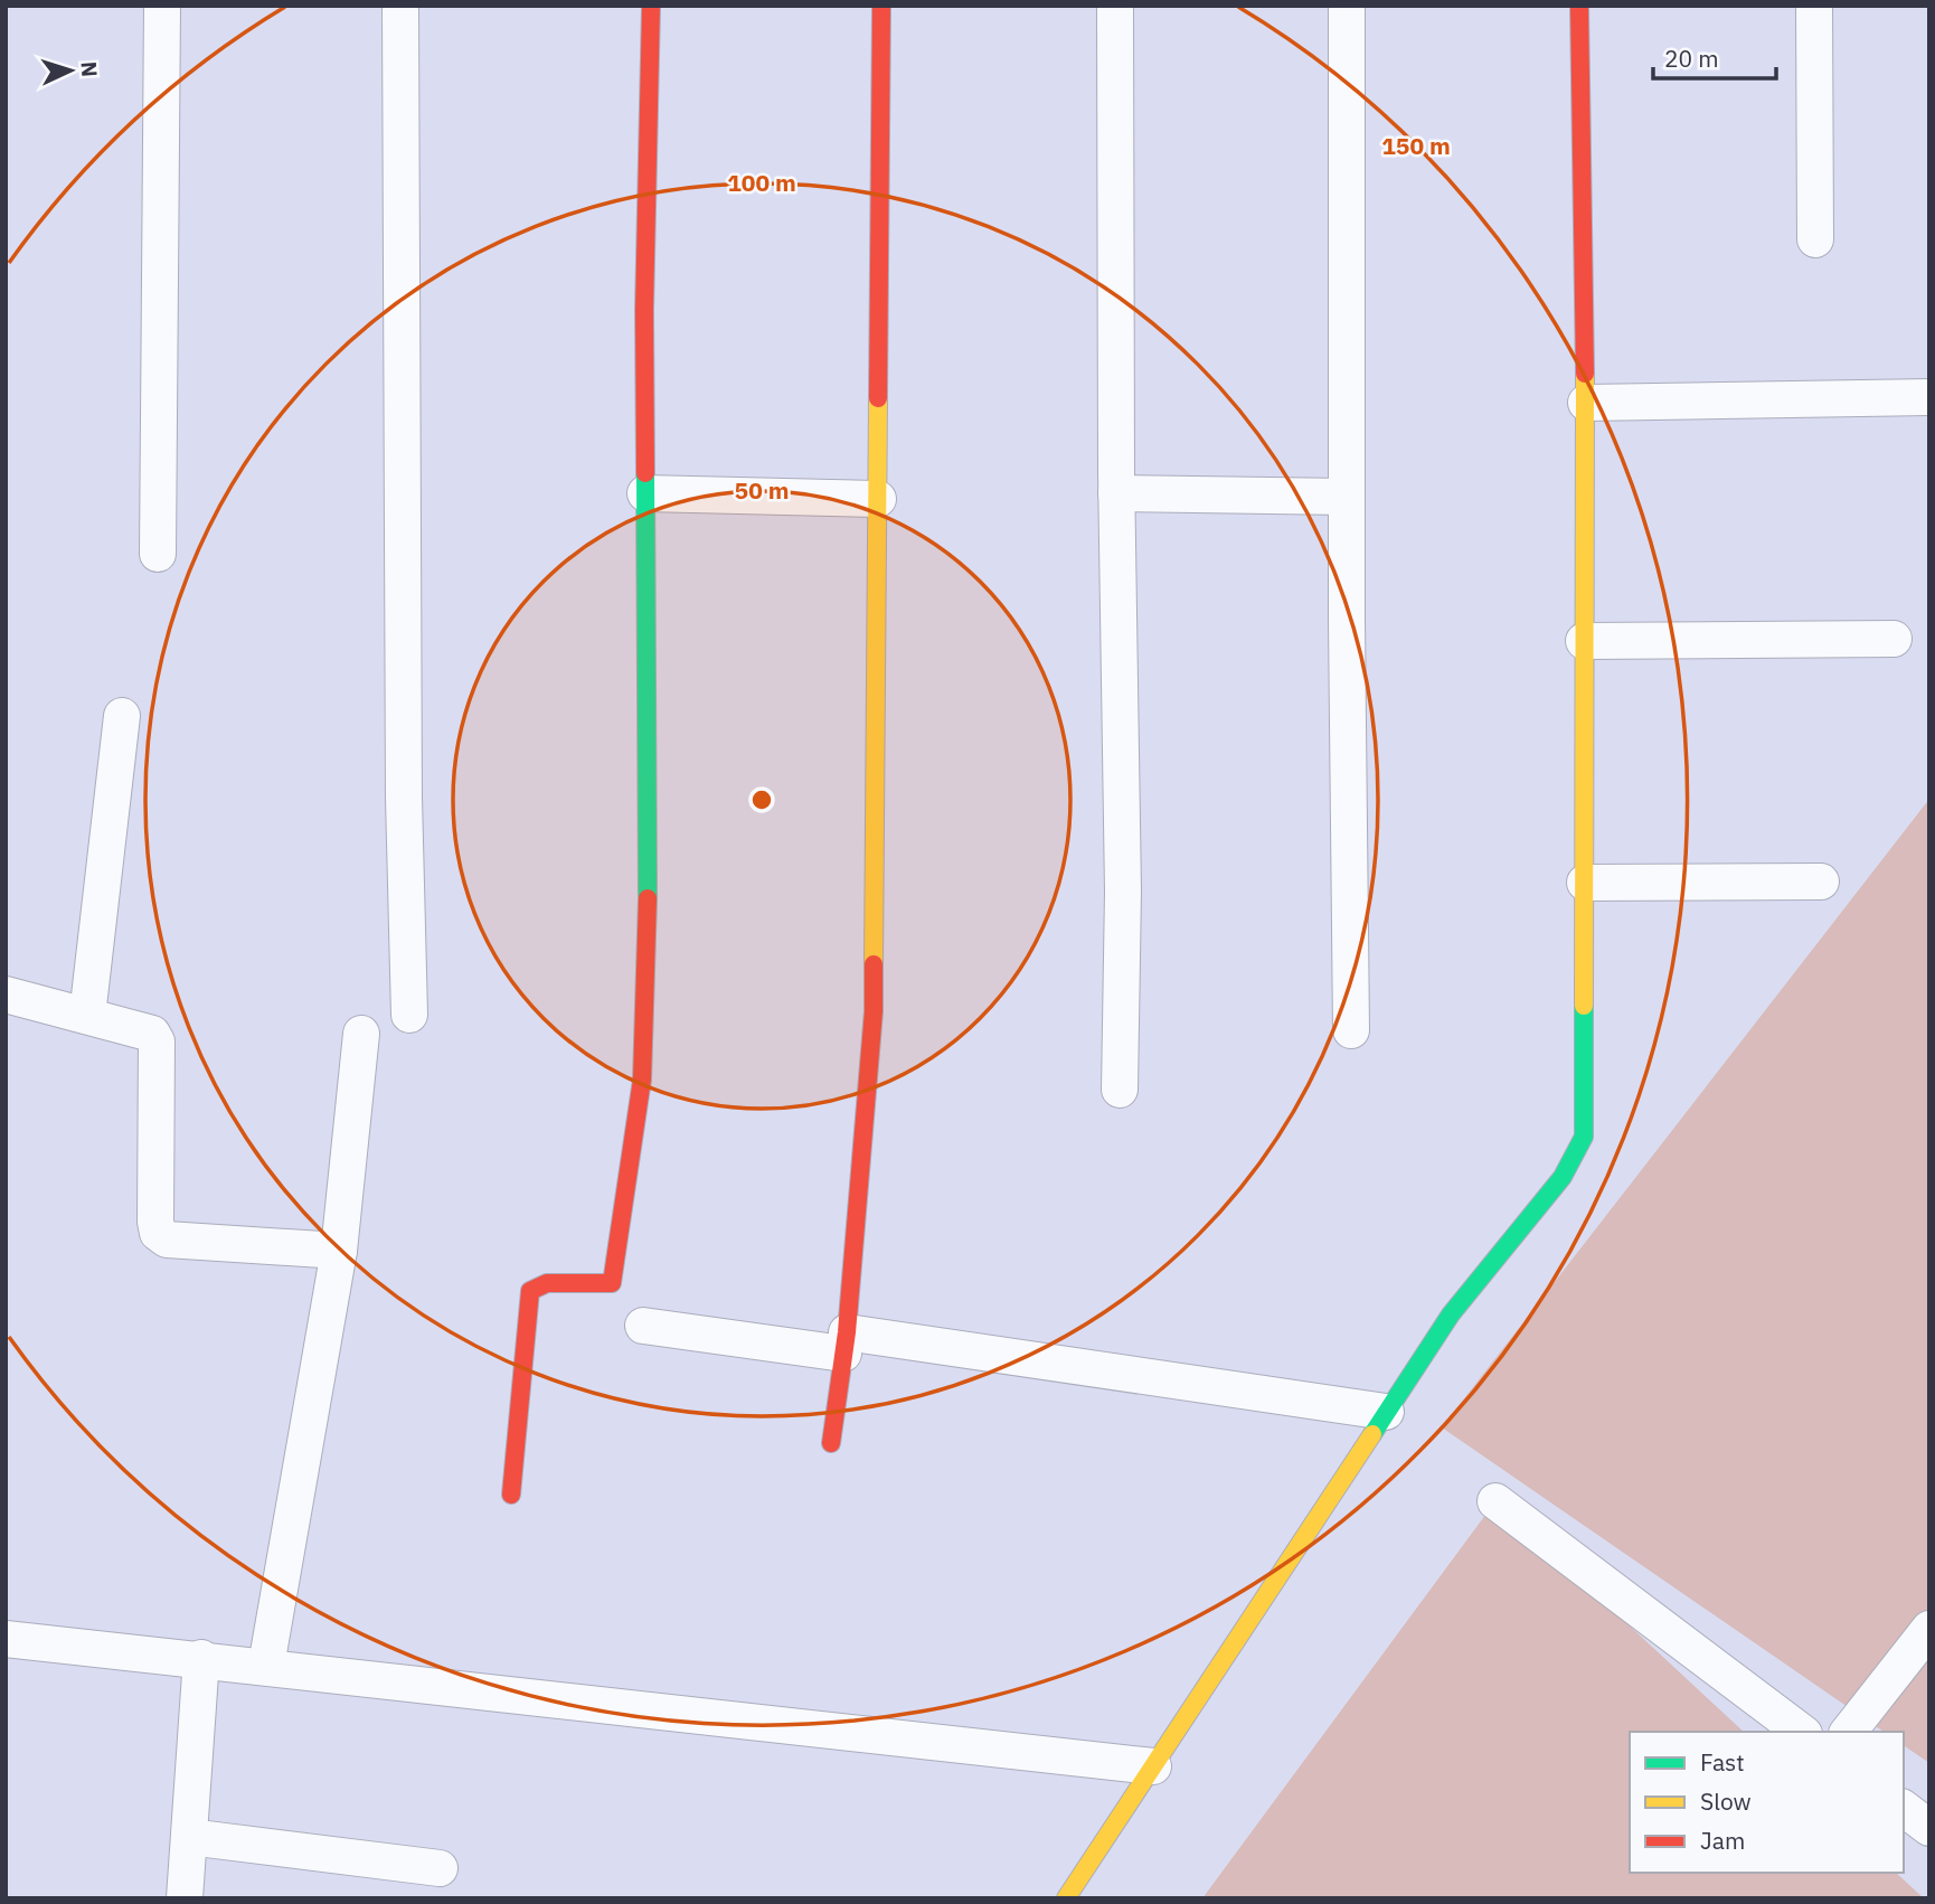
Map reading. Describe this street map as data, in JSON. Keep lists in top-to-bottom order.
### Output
{
  "legend": ["Fast", "Slow", "Jam"],
  "scale_bar": "20 m",
  "north": "right",
  "rings": ["150 m", "100 m", "50 m"]
}
